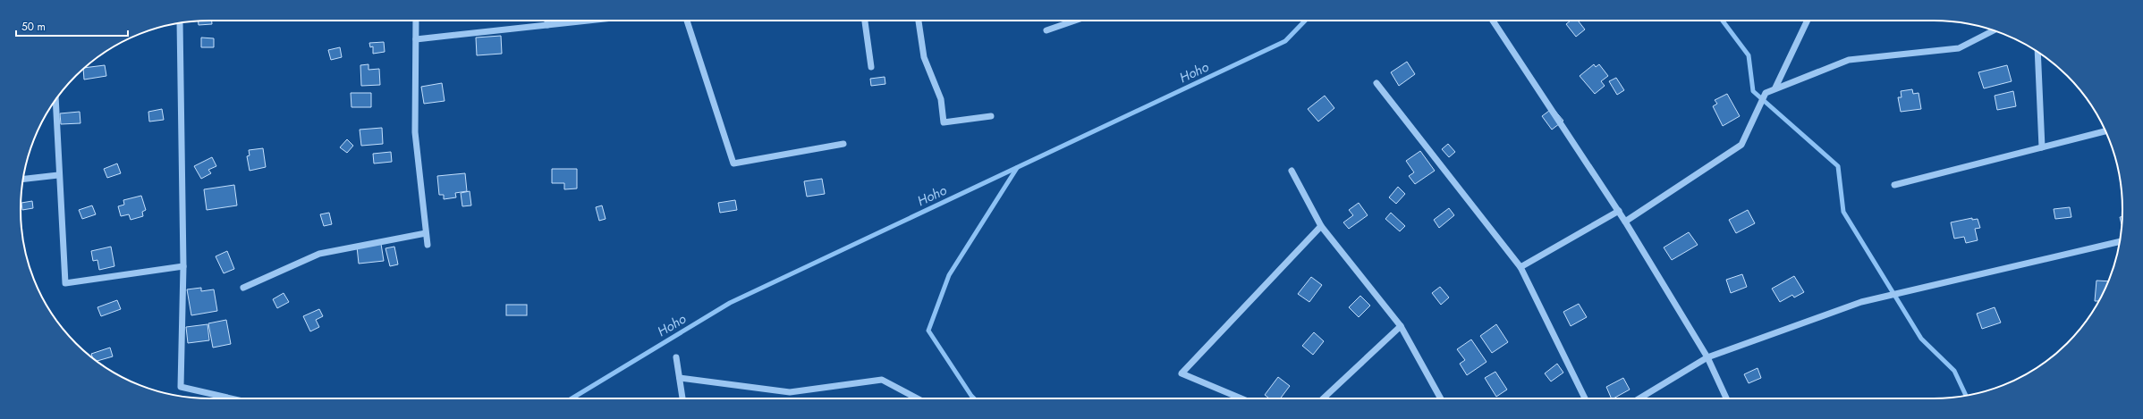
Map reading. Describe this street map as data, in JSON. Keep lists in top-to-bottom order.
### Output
{
  "water": ["Hoho"],
  "scale_bar": "50 m"
}
